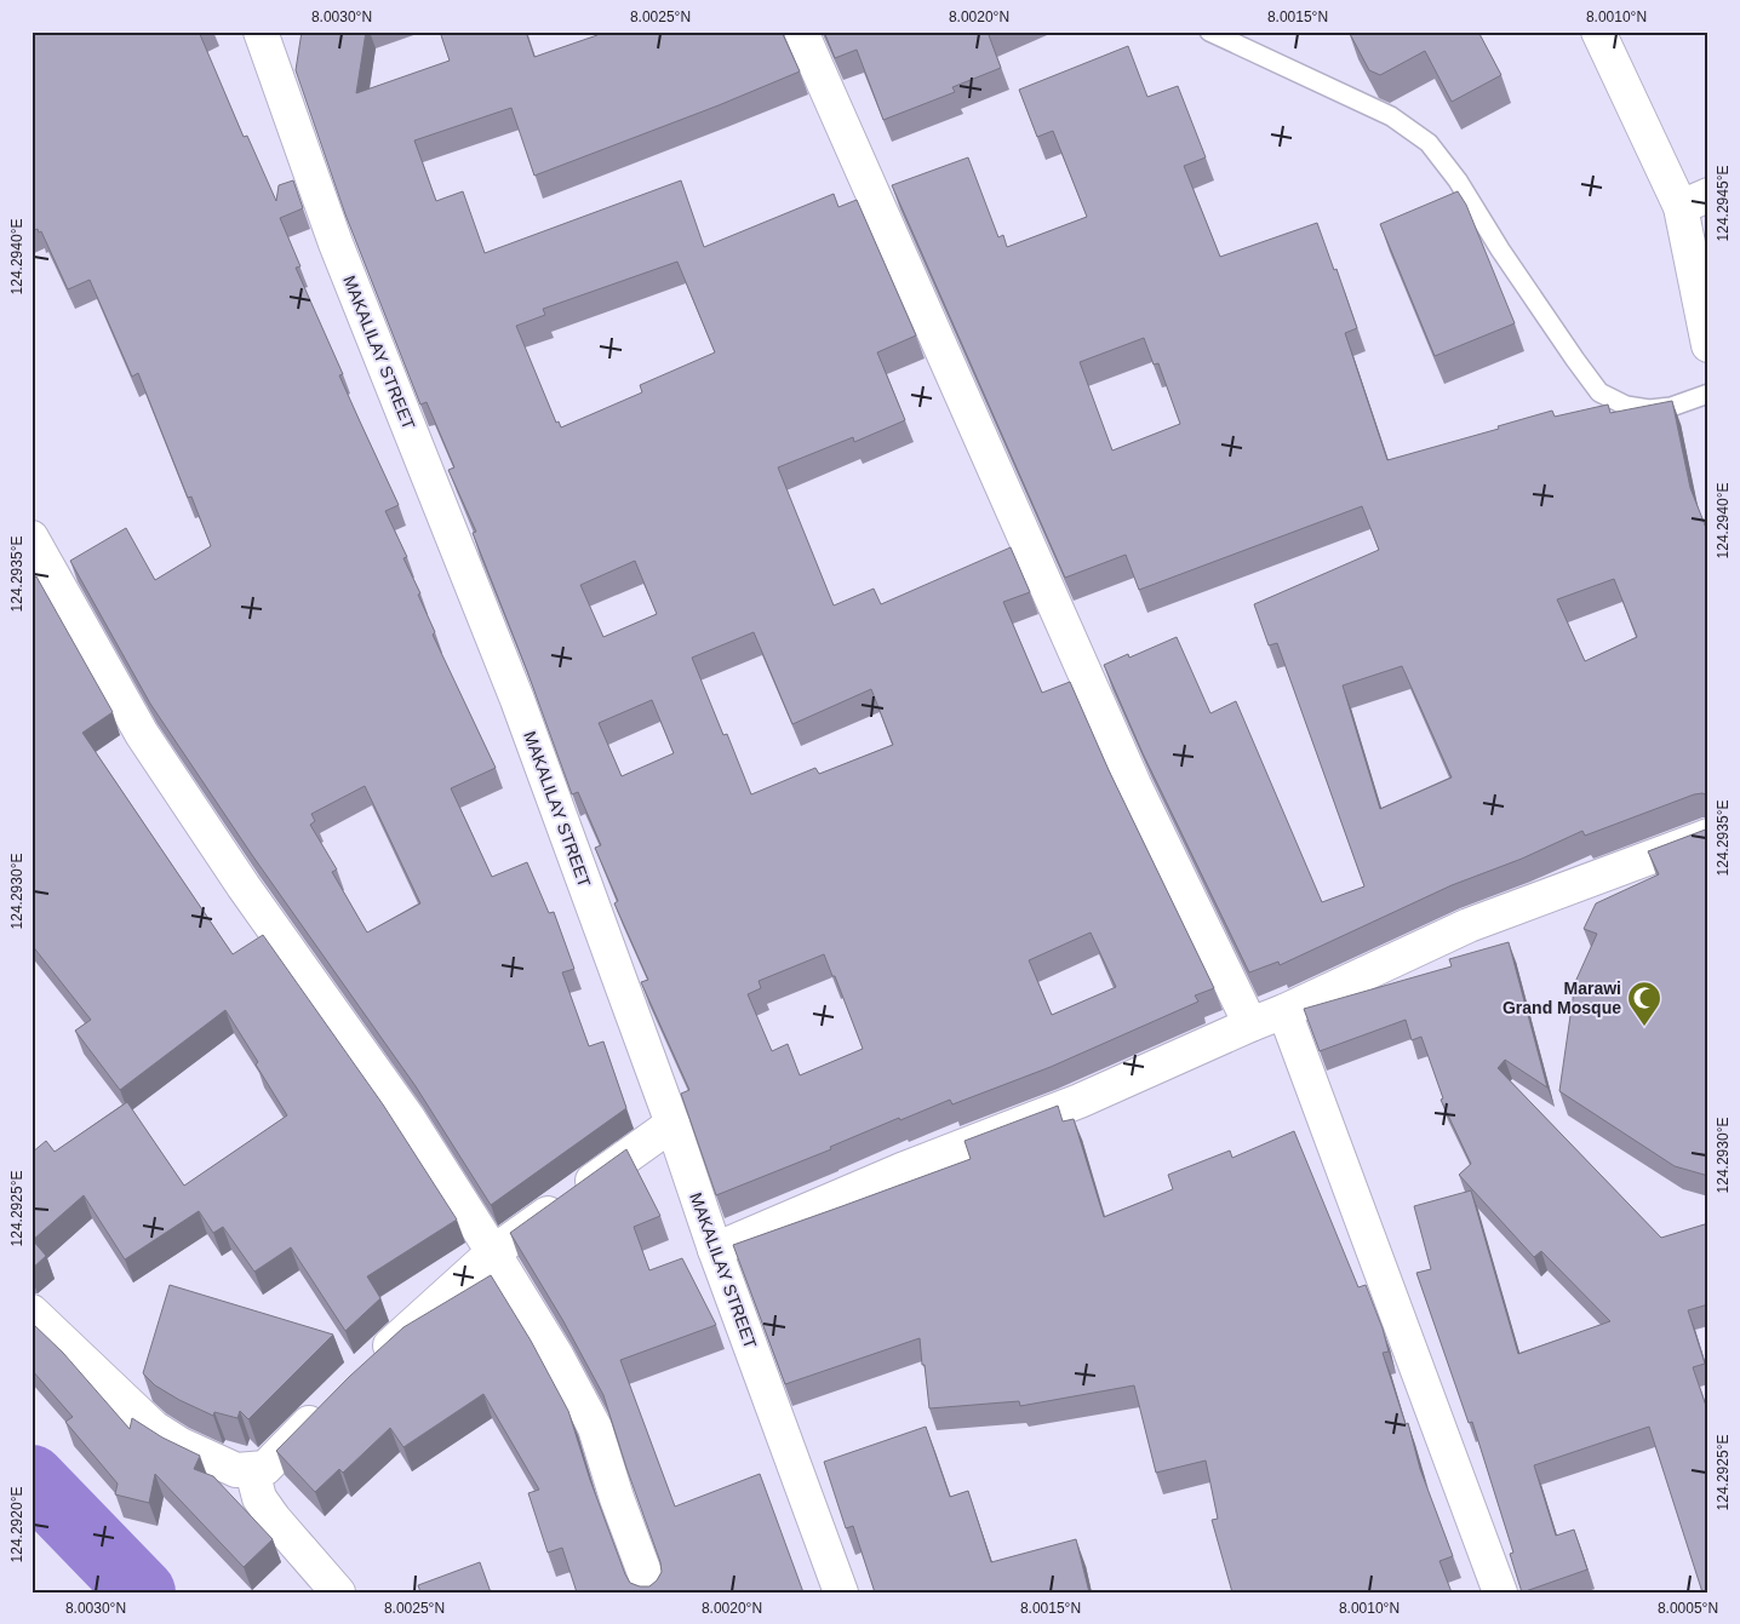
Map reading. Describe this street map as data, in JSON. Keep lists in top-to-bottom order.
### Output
{
  "streets": {
    "street": ["MAKALILAY STREET"]
  },
  "places": {
    "mosque": ["Marawi Grand Mosque"]
  },
  "coordinates": [
    "8.0030°N",
    "8.0025°N",
    "8.0020°N",
    "8.0015°N",
    "8.0010°N",
    "124.2945°E",
    "124.2940°E",
    "124.2935°E",
    "124.2930°E",
    "124.2925°E",
    "124.2920°E",
    "8.0005°N"
  ]
}
